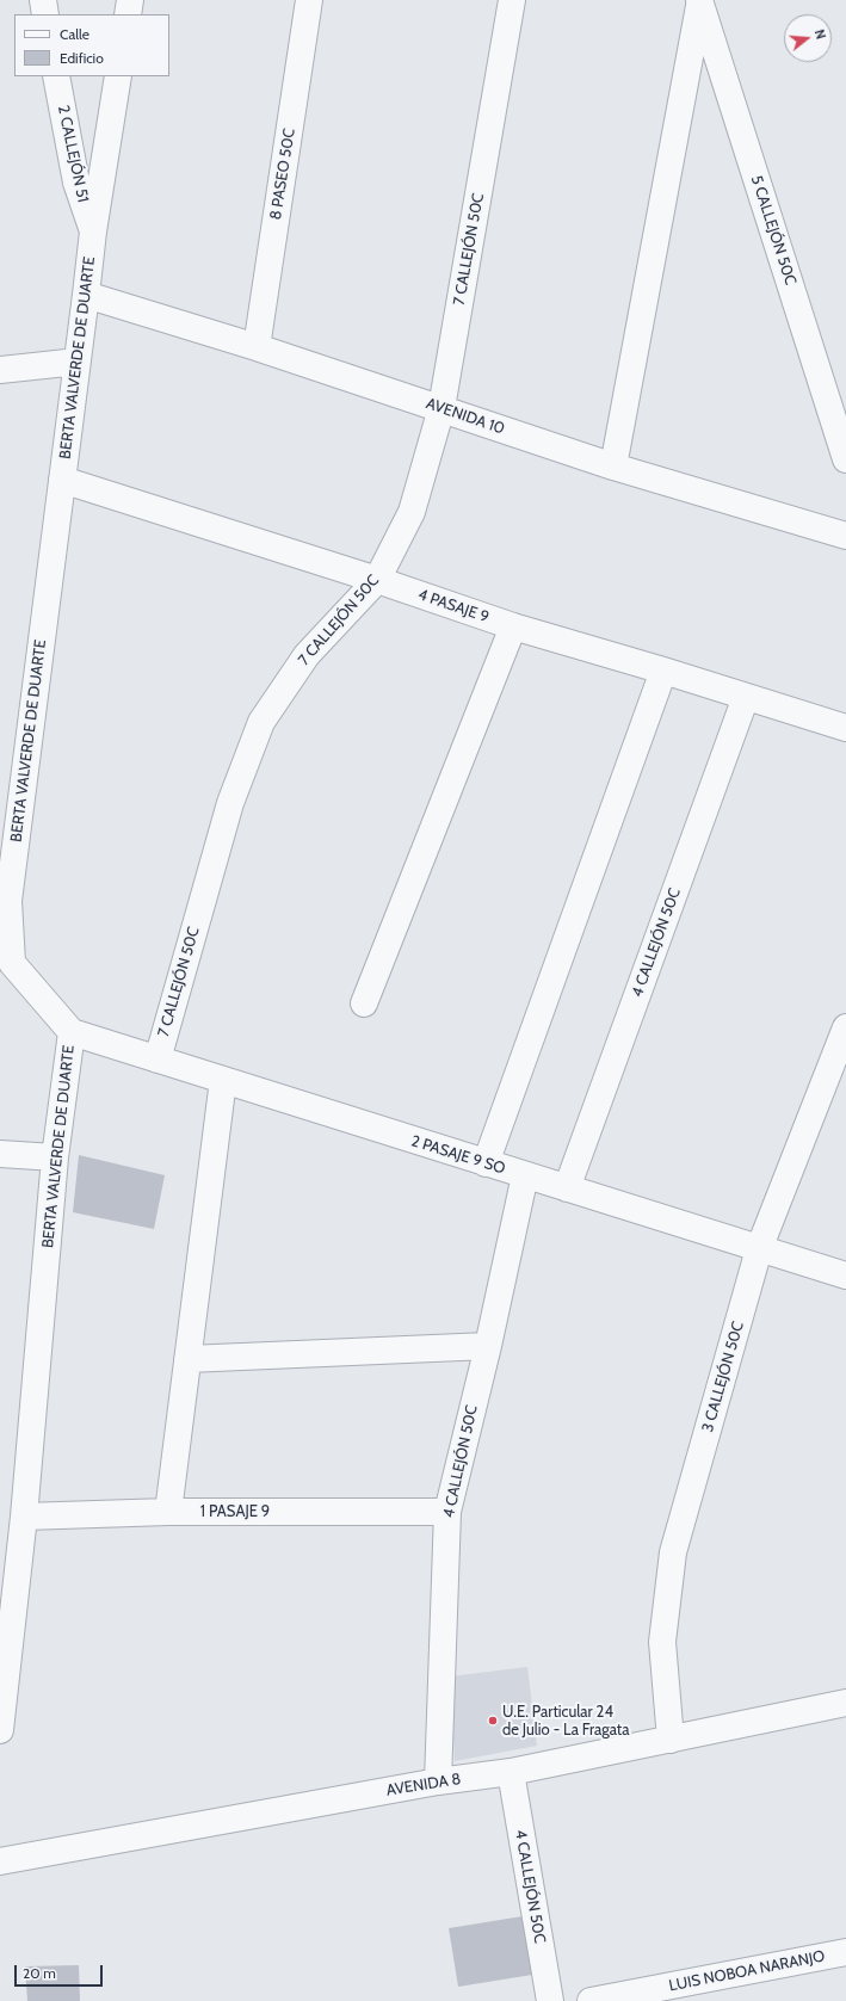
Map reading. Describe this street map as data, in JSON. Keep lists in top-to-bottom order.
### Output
{
  "streets": {
    "street": [
      "2 CALLEJÓN 51",
      "8 PASEO 50C",
      "5 CALLEJÓN 50C",
      "7 CALLEJÓN 50C",
      "BERTA VALVERDE DE DUARTE",
      "AVENIDA 10",
      "4 PASAJE 9",
      "4 CALLEJÓN 50C",
      "2 PASAJE 9 SO",
      "3 CALLEJÓN 50C",
      "1 PASAJE 9",
      "AVENIDA 8",
      "LUIS NOBOA NARANJO"
    ]
  },
  "crossings": [
    ["2 CALLEJÓN 51", "BERTA VALVERDE DE DUARTE"],
    ["8 PASEO 50C", "AVENIDA 10"],
    ["7 CALLEJÓN 50C", "AVENIDA 10"],
    ["7 CALLEJÓN 50C", "4 PASAJE 9"],
    ["7 CALLEJÓN 50C", "2 PASAJE 9 SO"],
    ["BERTA VALVERDE DE DUARTE", "AVENIDA 10"],
    ["BERTA VALVERDE DE DUARTE", "4 PASAJE 9"],
    ["BERTA VALVERDE DE DUARTE", "2 PASAJE 9 SO"],
    ["BERTA VALVERDE DE DUARTE", "1 PASAJE 9"],
    ["4 PASAJE 9", "4 CALLEJÓN 50C"],
    ["4 CALLEJÓN 50C", "2 PASAJE 9 SO"],
    ["4 CALLEJÓN 50C", "1 PASAJE 9"],
    ["4 CALLEJÓN 50C", "AVENIDA 8"],
    ["2 PASAJE 9 SO", "3 CALLEJÓN 50C"],
    ["3 CALLEJÓN 50C", "AVENIDA 8"]
  ],
  "places": ["U.E. Particular 24 de Julio - La Fragata"],
  "legend": ["Calle", "Edificio"],
  "scale_bar": "20 m",
  "north": "right"
}
